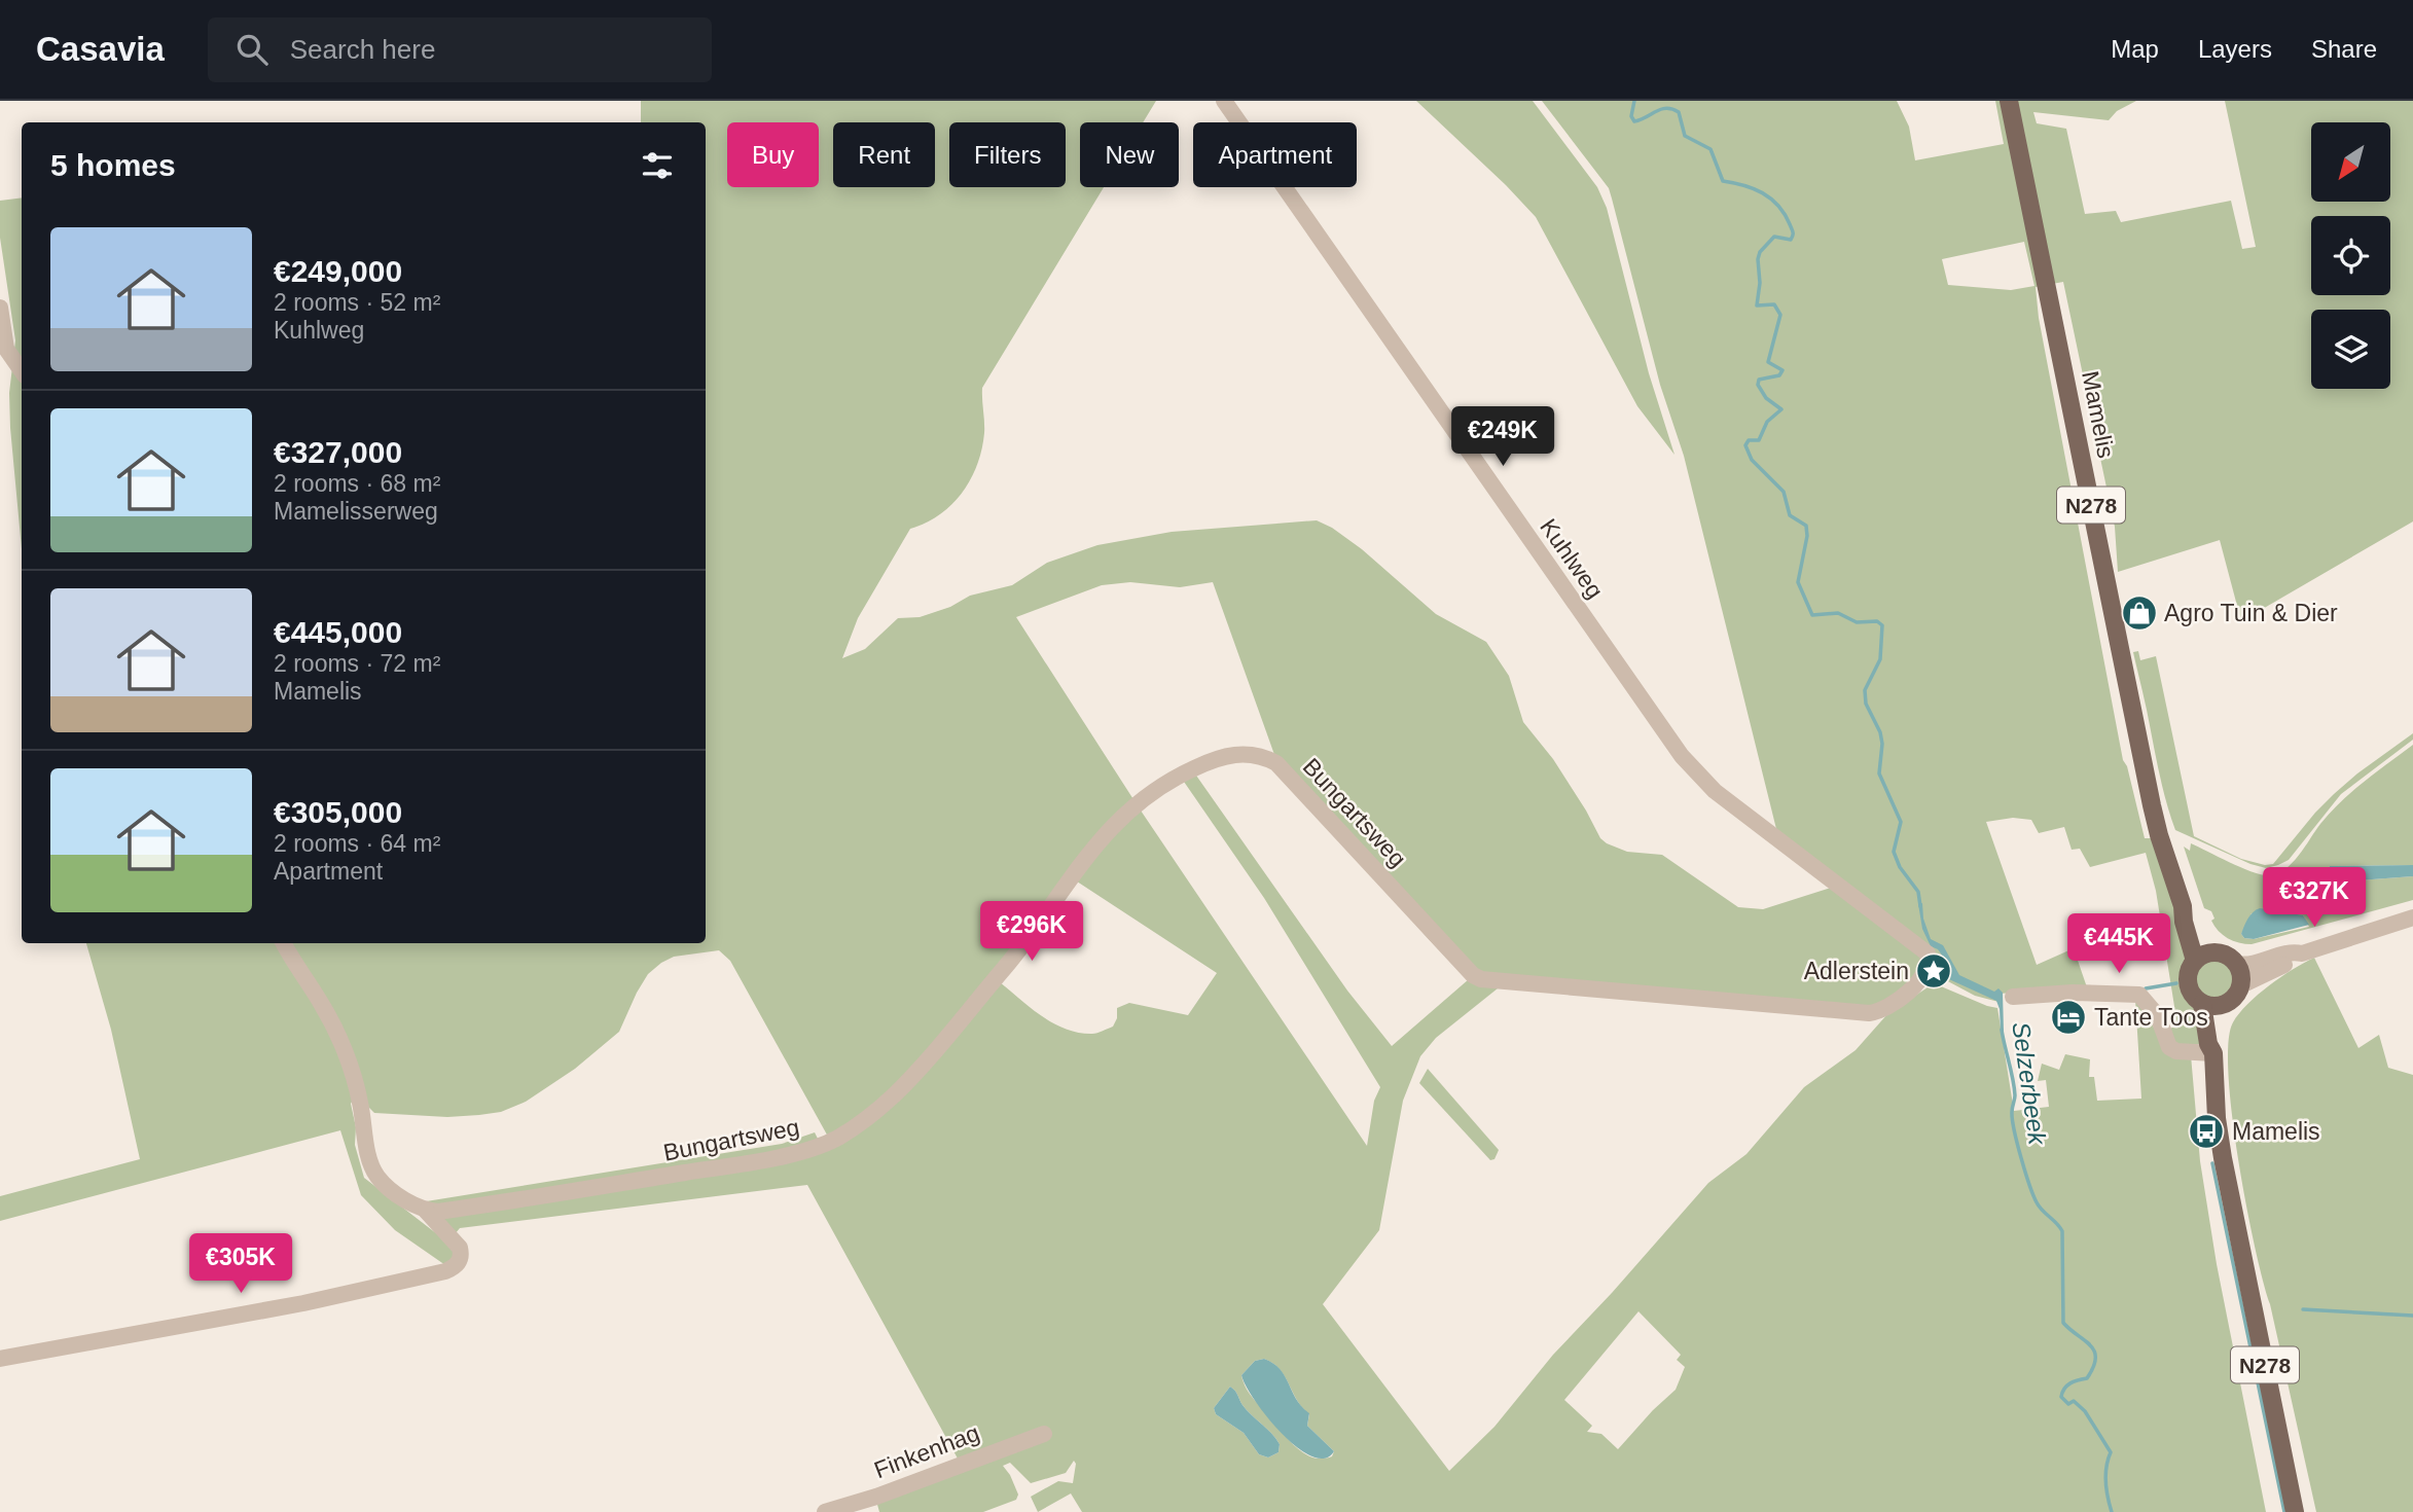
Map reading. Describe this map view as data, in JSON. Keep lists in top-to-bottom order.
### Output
{
  "streets": {
    "main road": ["Mamelis", "N278"],
    "street": ["Kuhlweg", "Bungartsweg", "Finkenhag"]
  },
  "crossings": [
    ["Mamelis", "N278"],
    ["Kuhlweg", "Bungartsweg"]
  ],
  "water": ["Selzerbeek"],
  "places": {
    "shop": ["Agro Tuin & Dier"],
    "place": ["Adlerstein"],
    "hotel": ["Tante Toos"],
    "bus stop": ["Mamelis"]
  },
  "north": "bottom left",
  "page": {
    "header": "Casavia",
    "search": "Search here",
    "nav": ["Map", "Layers", "Share"],
    "chip": [
      "Buy",
      "Rent",
      "Filters",
      "New",
      "Apartment"
    ],
    "heading": "5 homes",
    "list": [
      {
        "name": "€249,000",
        "note": "2 rooms · 52 m² · Kuhlweg"
      },
      {
        "name": "€327,000",
        "note": "2 rooms · 68 m² · Mamelisserweg"
      },
      {
        "name": "€445,000",
        "note": "2 rooms · 72 m² · Mamelis"
      },
      {
        "name": "€305,000",
        "note": "2 rooms · 64 m² · Apartment"
      }
    ],
    "price": [
      "€249K",
      "€327K",
      "€296K",
      "€445K",
      "€305K"
    ]
  }
}
